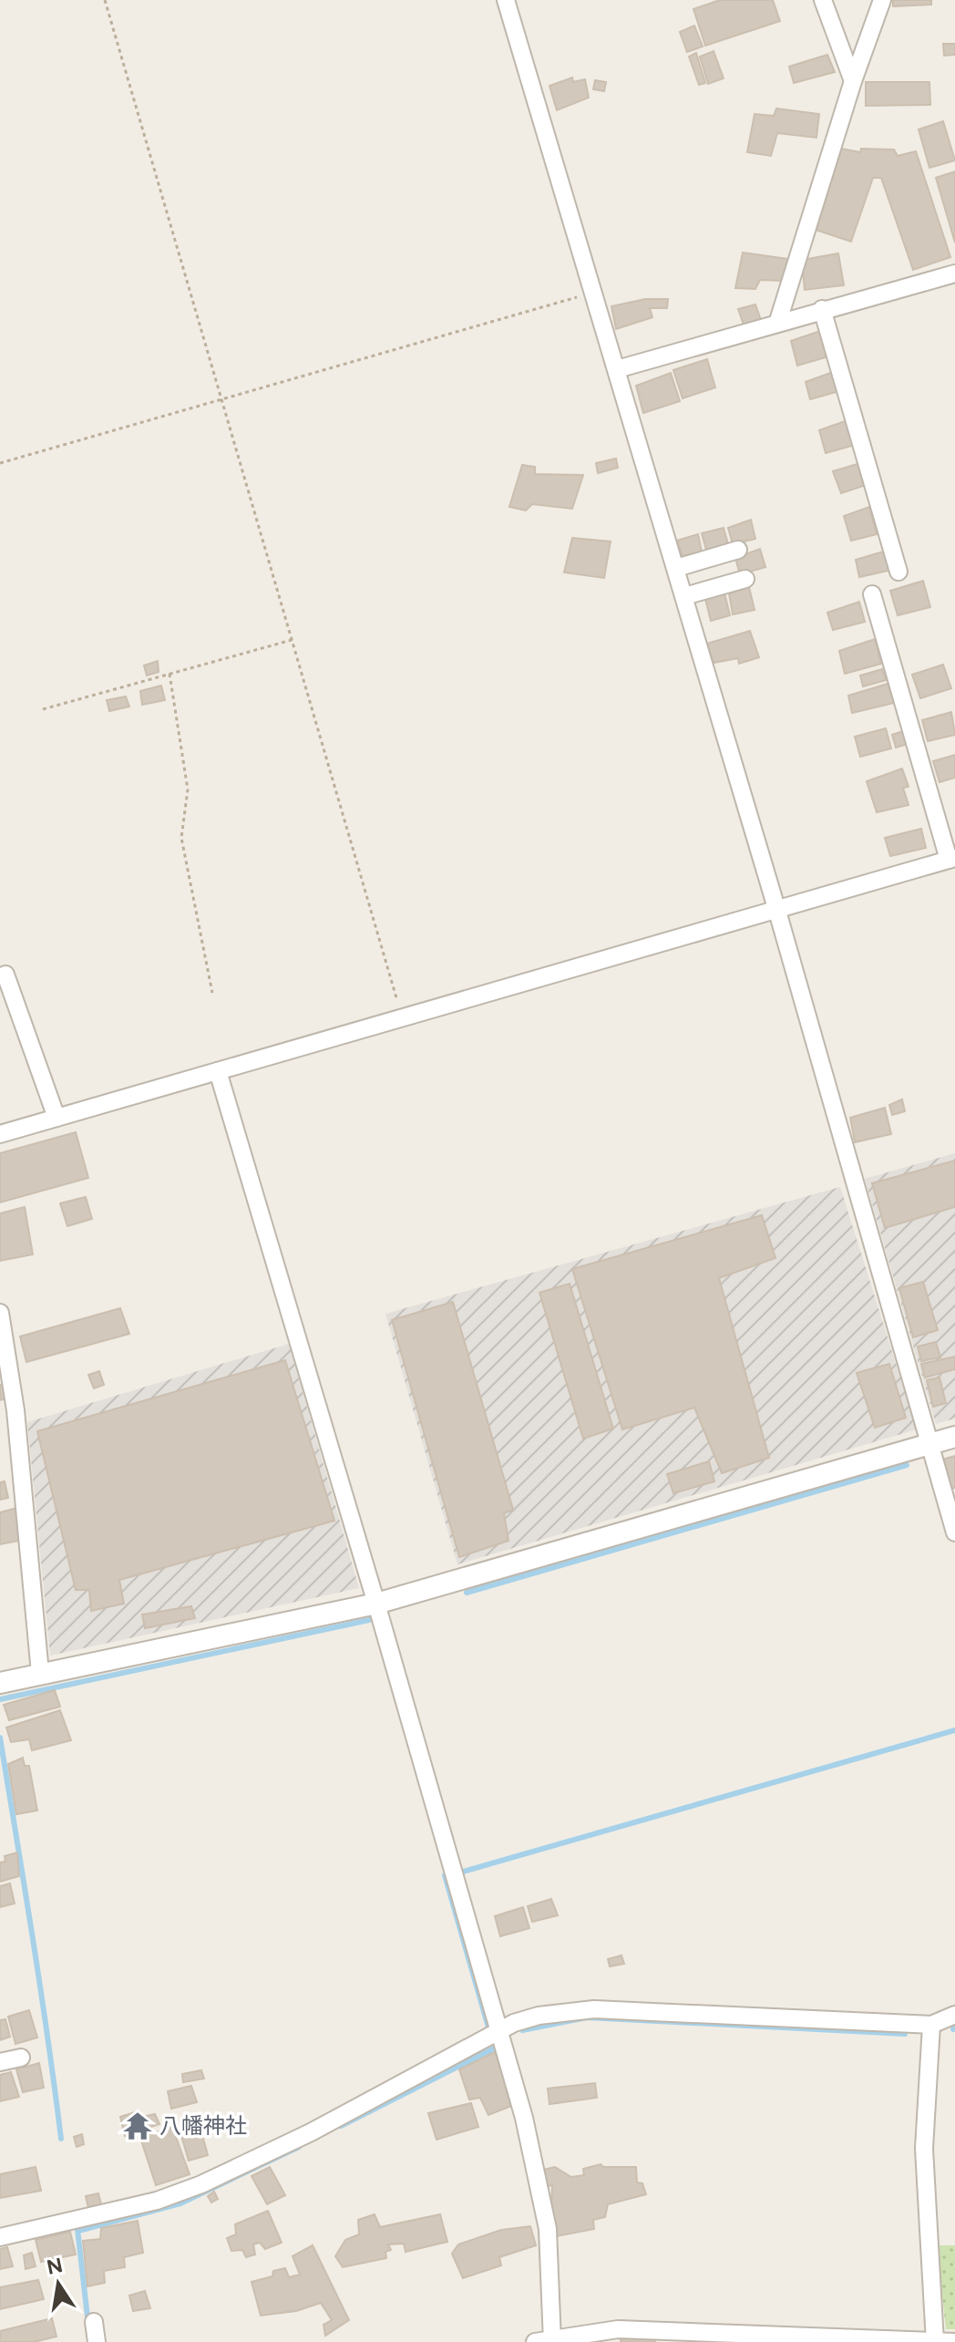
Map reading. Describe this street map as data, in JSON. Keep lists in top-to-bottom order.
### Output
{
  "places": {
    "temple": ["八幡神社"]
  },
  "north": "top"
}
